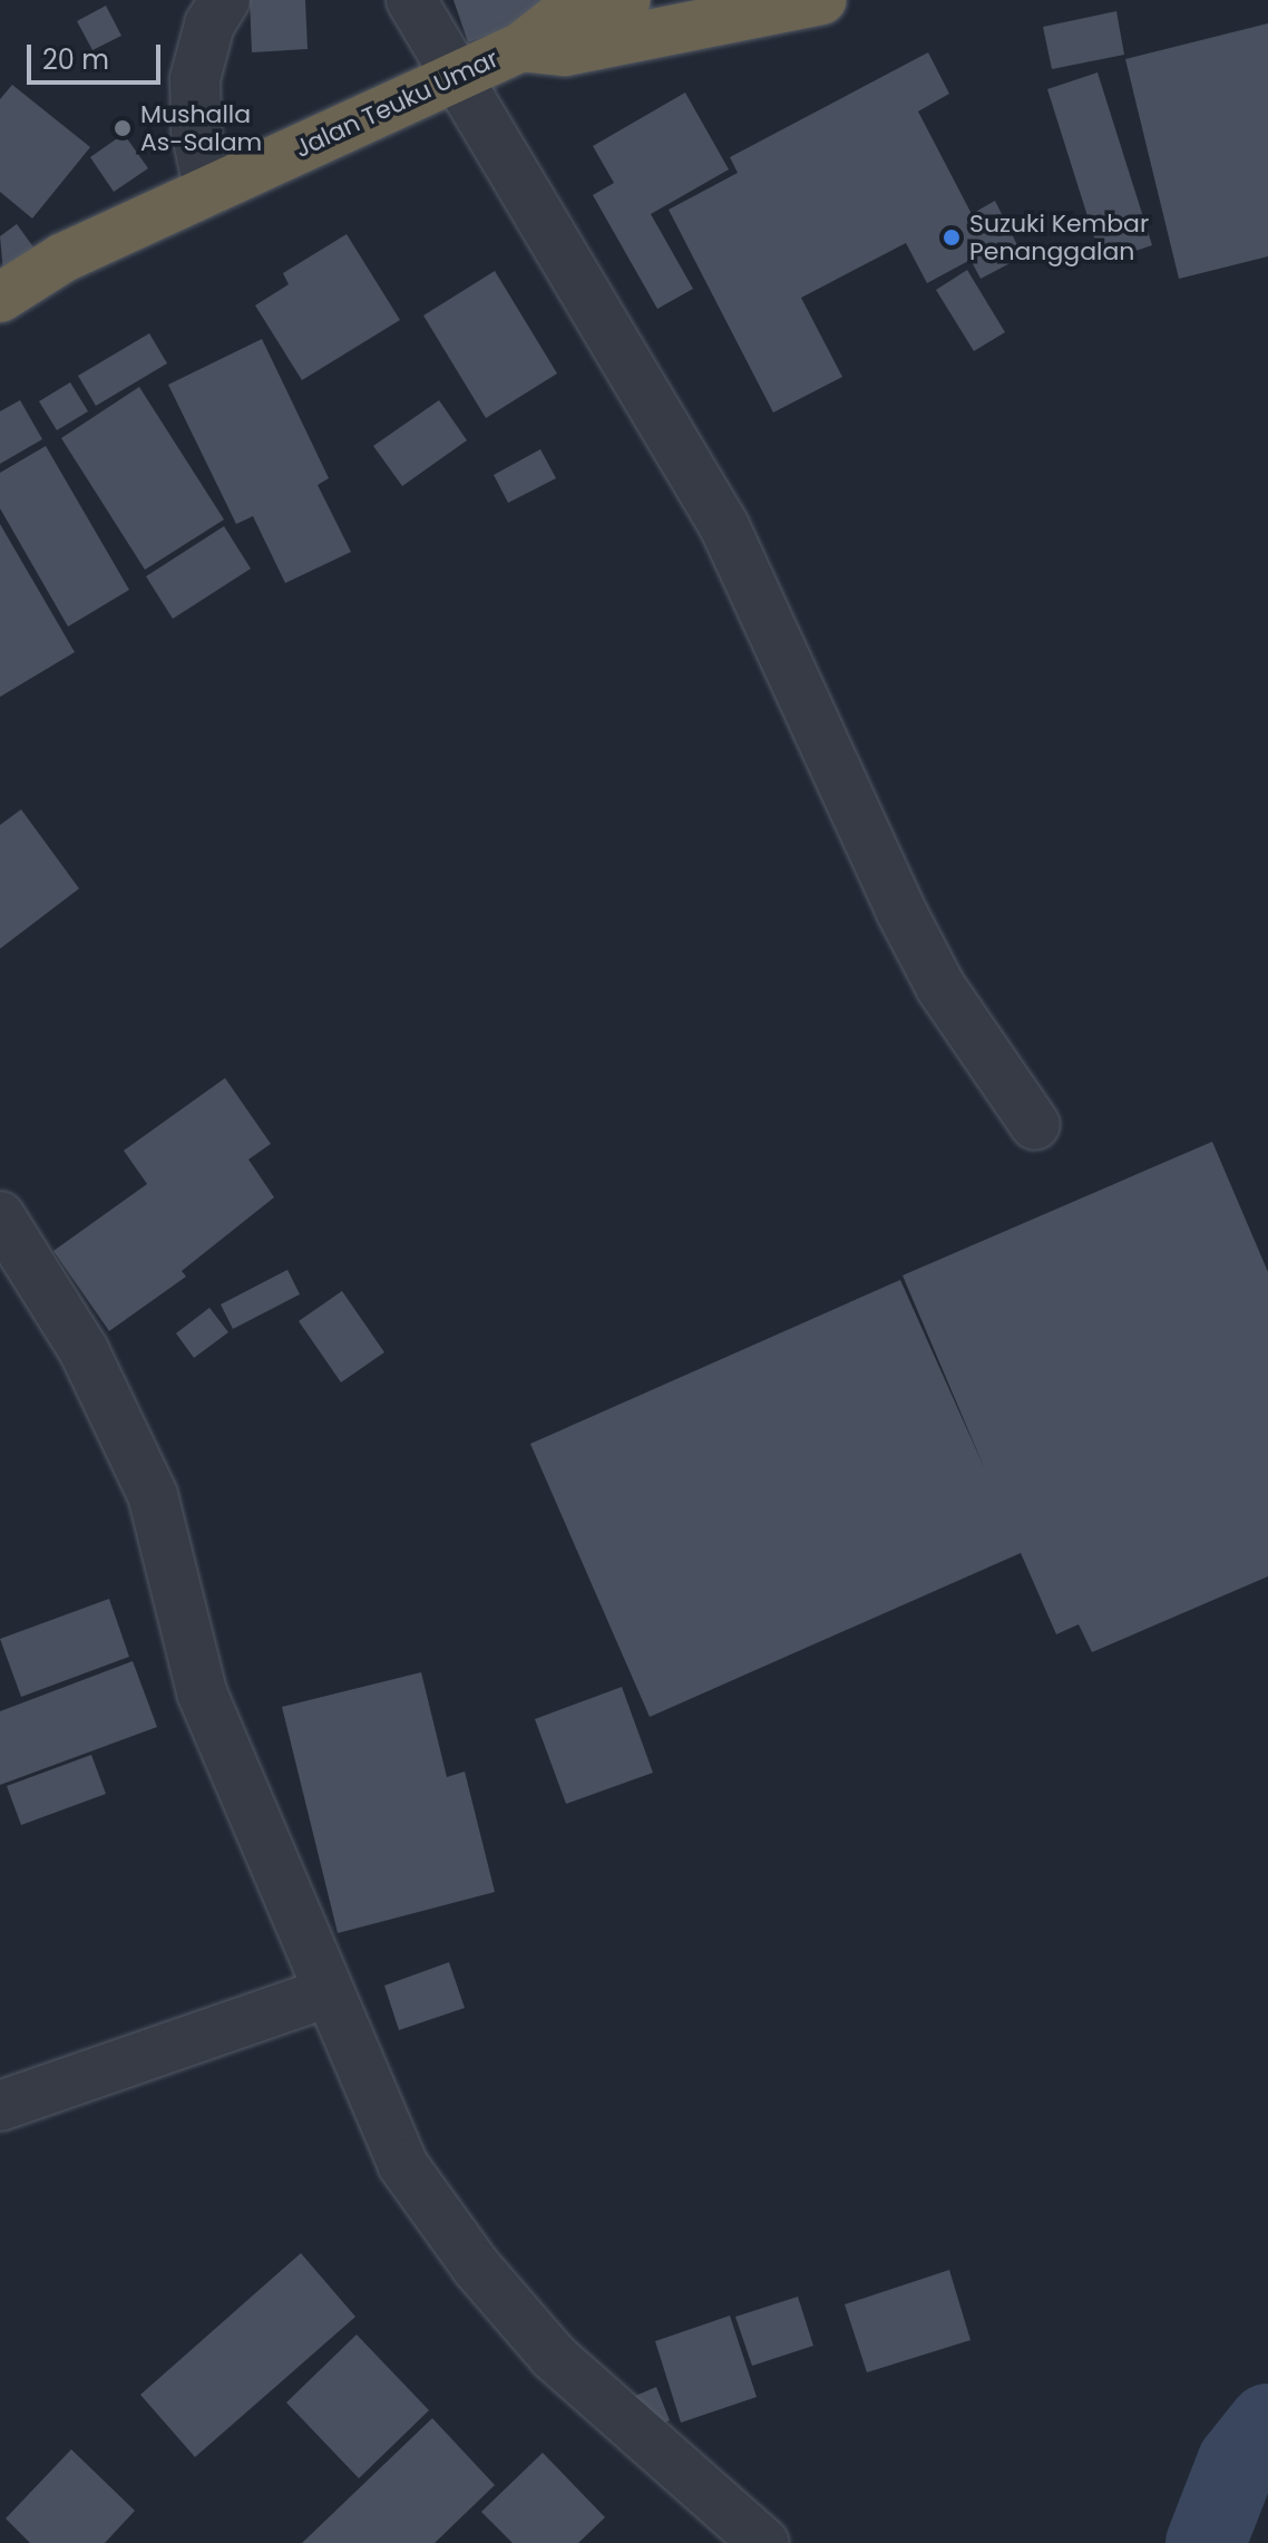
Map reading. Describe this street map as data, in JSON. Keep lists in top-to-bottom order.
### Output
{
  "streets": {
    "highway": ["Jalan Teuku Umar"]
  },
  "places": ["Mushalla As-Salam", "Suzuki Kembar Penanggalan"],
  "scale_bar": "20 m"
}
